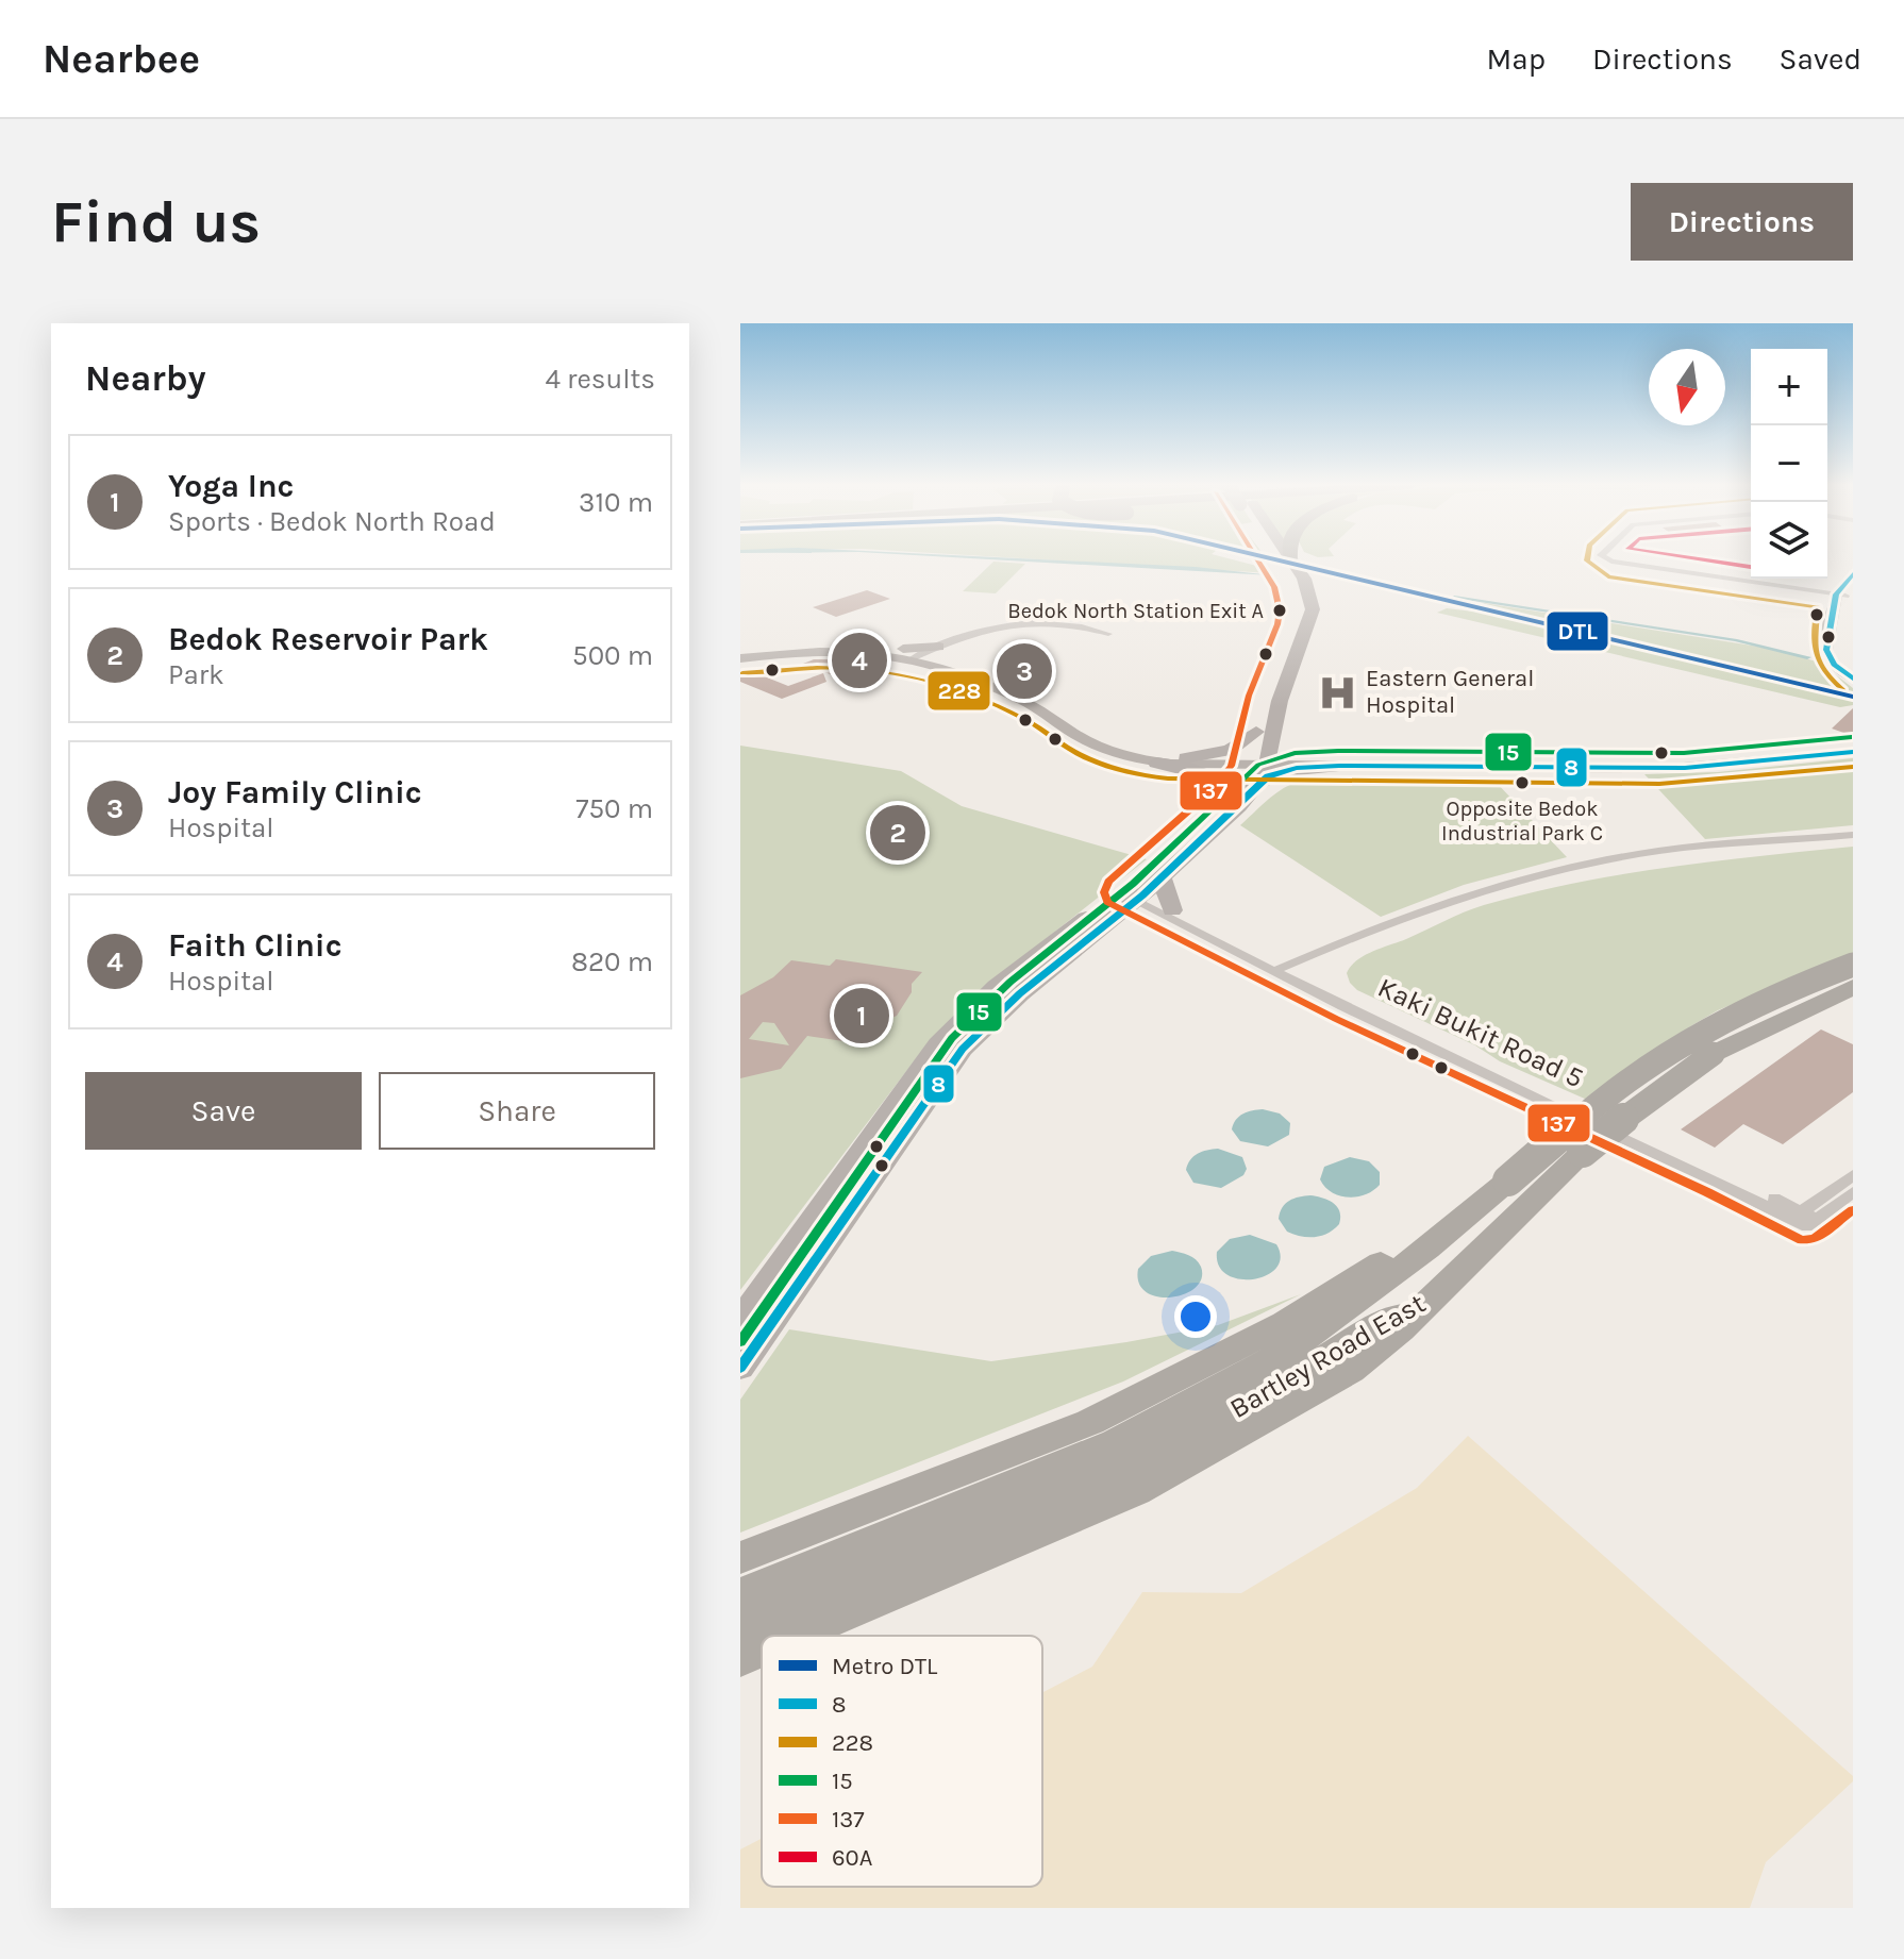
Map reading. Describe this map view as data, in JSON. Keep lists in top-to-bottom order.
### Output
{
  "streets": {
    "highway": ["Bartley Road East"],
    "street": ["Kaki Bukit Road 5"]
  },
  "places": {
    "other": ["Bedok North Station Exit A", "Opposite Bedok Industrial Park C"],
    "hospital": ["Eastern General Hospital"]
  },
  "lines": [
    "metro line DTL",
    "transit line 228",
    "transit line 137",
    "transit line 60A",
    "transit line 8",
    "transit line 15"
  ],
  "legend": [
    "Metro DTL",
    "8",
    "228",
    "15",
    "137",
    "60A"
  ],
  "north": "bottom",
  "page": {
    "header": "Nearbee",
    "nav": ["Map", "Directions", "Saved"],
    "buttons": [
      "Directions",
      ["Save", "Share"]
    ],
    "title": "Find us",
    "heading": ["Nearby", "4 results"],
    "map_buttons": ["+", "−"],
    "list": [
      {
        "mark": "1",
        "name": "Yoga Inc",
        "note": "Sports · Bedok North Road",
        "value": "310 m"
      },
      {
        "mark": "2",
        "name": "Bedok Reservoir Park",
        "note": "Park",
        "value": "500 m"
      },
      {
        "mark": "3",
        "name": "Joy Family Clinic",
        "note": "Hospital",
        "value": "750 m"
      },
      {
        "mark": "4",
        "name": "Faith Clinic",
        "note": "Hospital",
        "value": "820 m"
      }
    ],
    "pins": [
      "4",
      "3",
      "2",
      "1"
    ]
  }
}
